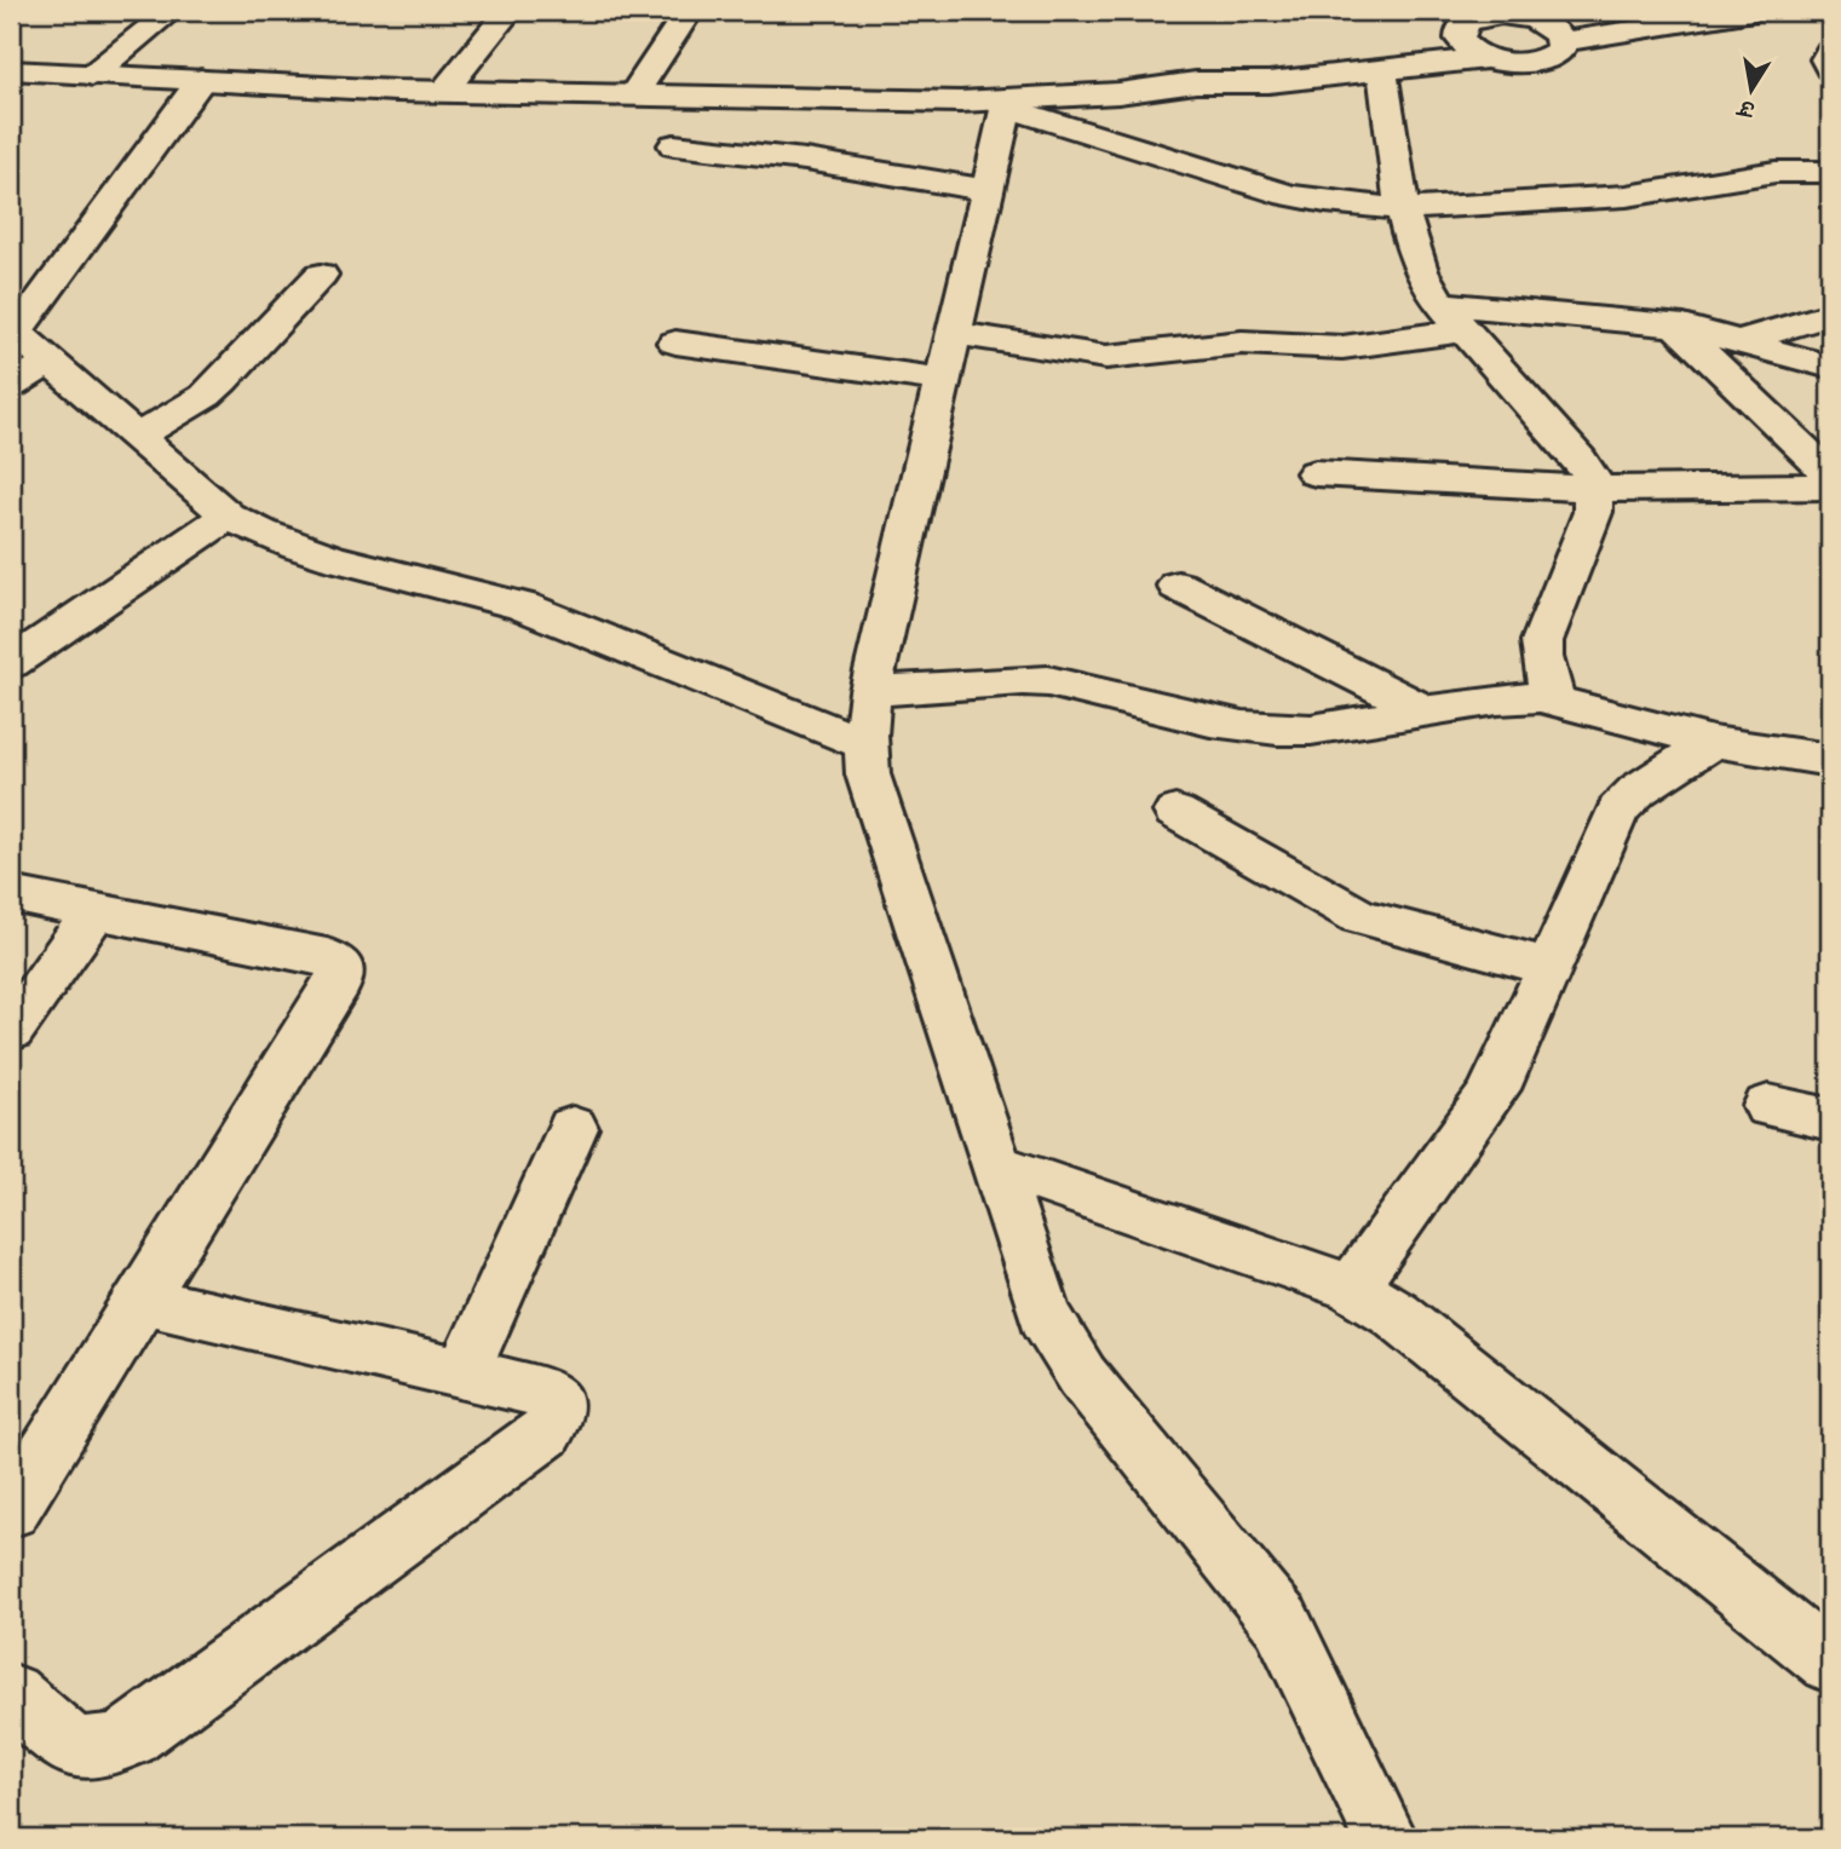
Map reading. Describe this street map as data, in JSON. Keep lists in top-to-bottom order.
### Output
{
  "north": "bottom"
}
